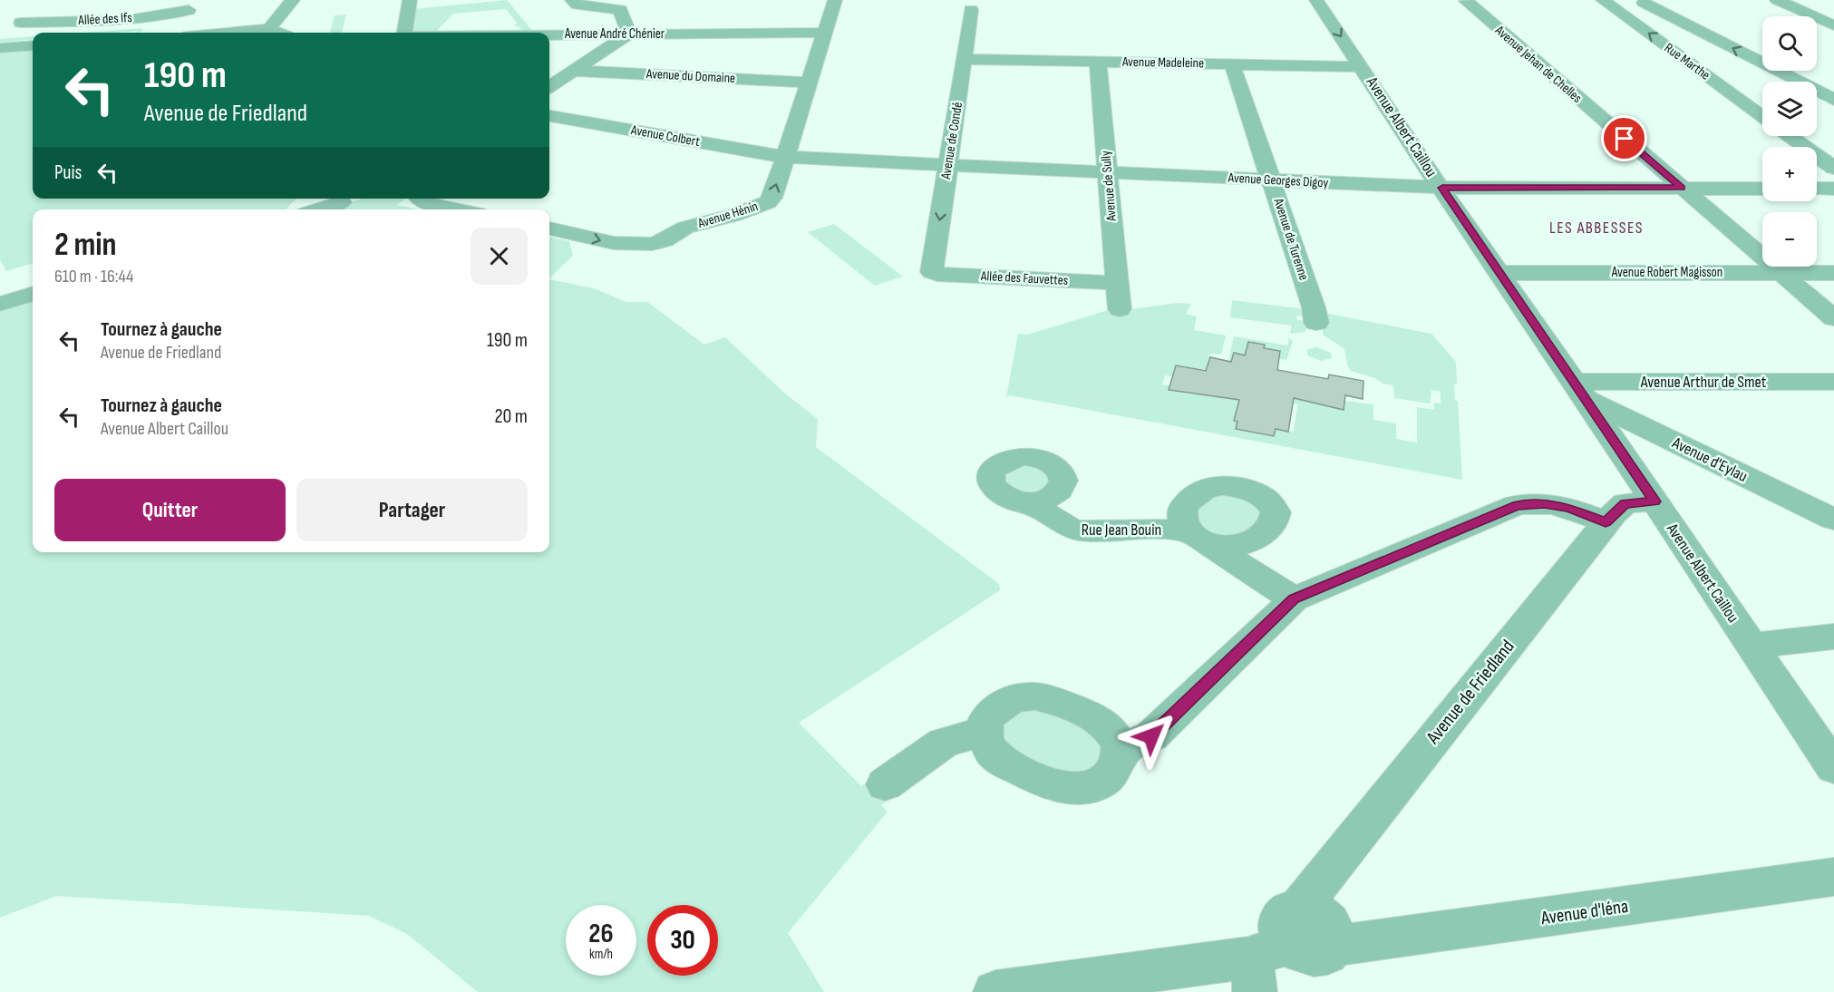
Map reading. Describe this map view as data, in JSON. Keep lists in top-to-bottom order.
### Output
{
  "streets": {
    "street": [
      "Allée des Ifs",
      "Avenue André Chénier",
      "Rue Marthe",
      "Avenue Madeleine",
      "Avenue Jehan de Chelles",
      "Avenue du Domaine",
      "Avenue Albert Caillou",
      "Avenue Colbert",
      "Avenue de Condé",
      "Avenue Georges Digoy",
      "Avenue de Sully",
      "Avenue Hénin",
      "Avenue de Turenne",
      "Avenue Robert Magisson",
      "Allée des Fauvettes",
      "Avenue Arthur de Smet",
      "Avenue d'Eylau",
      "Rue Jean Bouin",
      "Avenue de Friedland",
      "Avenue d'Iéna"
    ]
  },
  "crossings": [
    ["Avenue André Chénier", "Avenue Hénin"],
    ["Avenue Madeleine", "Avenue Albert Caillou"],
    ["Avenue Madeleine", "Avenue de Condé"],
    ["Avenue Madeleine", "Avenue de Sully"],
    ["Avenue Madeleine", "Avenue de Turenne"],
    ["Avenue Jehan de Chelles", "Avenue Georges Digoy"],
    ["Avenue Jehan de Chelles", "Avenue Robert Magisson"],
    ["Avenue du Domaine", "Avenue Hénin"],
    ["Avenue Albert Caillou", "Avenue Georges Digoy"],
    ["Avenue Albert Caillou", "Avenue Robert Magisson"],
    ["Avenue Albert Caillou", "Avenue Arthur de Smet"],
    ["Avenue Albert Caillou", "Avenue d'Eylau"],
    ["Avenue Albert Caillou", "Avenue de Friedland"],
    ["Avenue Colbert", "Avenue Georges Digoy"],
    ["Avenue Colbert", "Avenue Hénin"],
    ["Avenue de Condé", "Avenue Georges Digoy"],
    ["Avenue de Condé", "Allée des Fauvettes"],
    ["Avenue Georges Digoy", "Avenue de Sully"],
    ["Avenue Georges Digoy", "Avenue Hénin"],
    ["Avenue Georges Digoy", "Avenue de Turenne"],
    ["Avenue de Sully", "Allée des Fauvettes"],
    ["Avenue Arthur de Smet", "Avenue d'Eylau"],
    ["Avenue de Friedland", "Avenue d'Iéna"]
  ],
  "one_way": ["Avenue de Condé", "Avenue Hénin"],
  "districts": ["LES ABBESSES"],
  "page": {
    "map_buttons": ["+", "−"],
    "turn": ["190 m", "Avenue de Friedland"],
    "then": "Puis",
    "heading": ["2 min", "610 m · 16:44"],
    "list": [
      {
        "name": "Tournez à gauche",
        "note": "Avenue de Friedland",
        "value": "190 m"
      },
      {
        "name": "Tournez à gauche",
        "note": "Avenue Albert Caillou",
        "value": "20 m"
      }
    ],
    "buttons": ["Quitter", "Partager"],
    "speed": "26 km/h",
    "limit": "30"
  }
}
